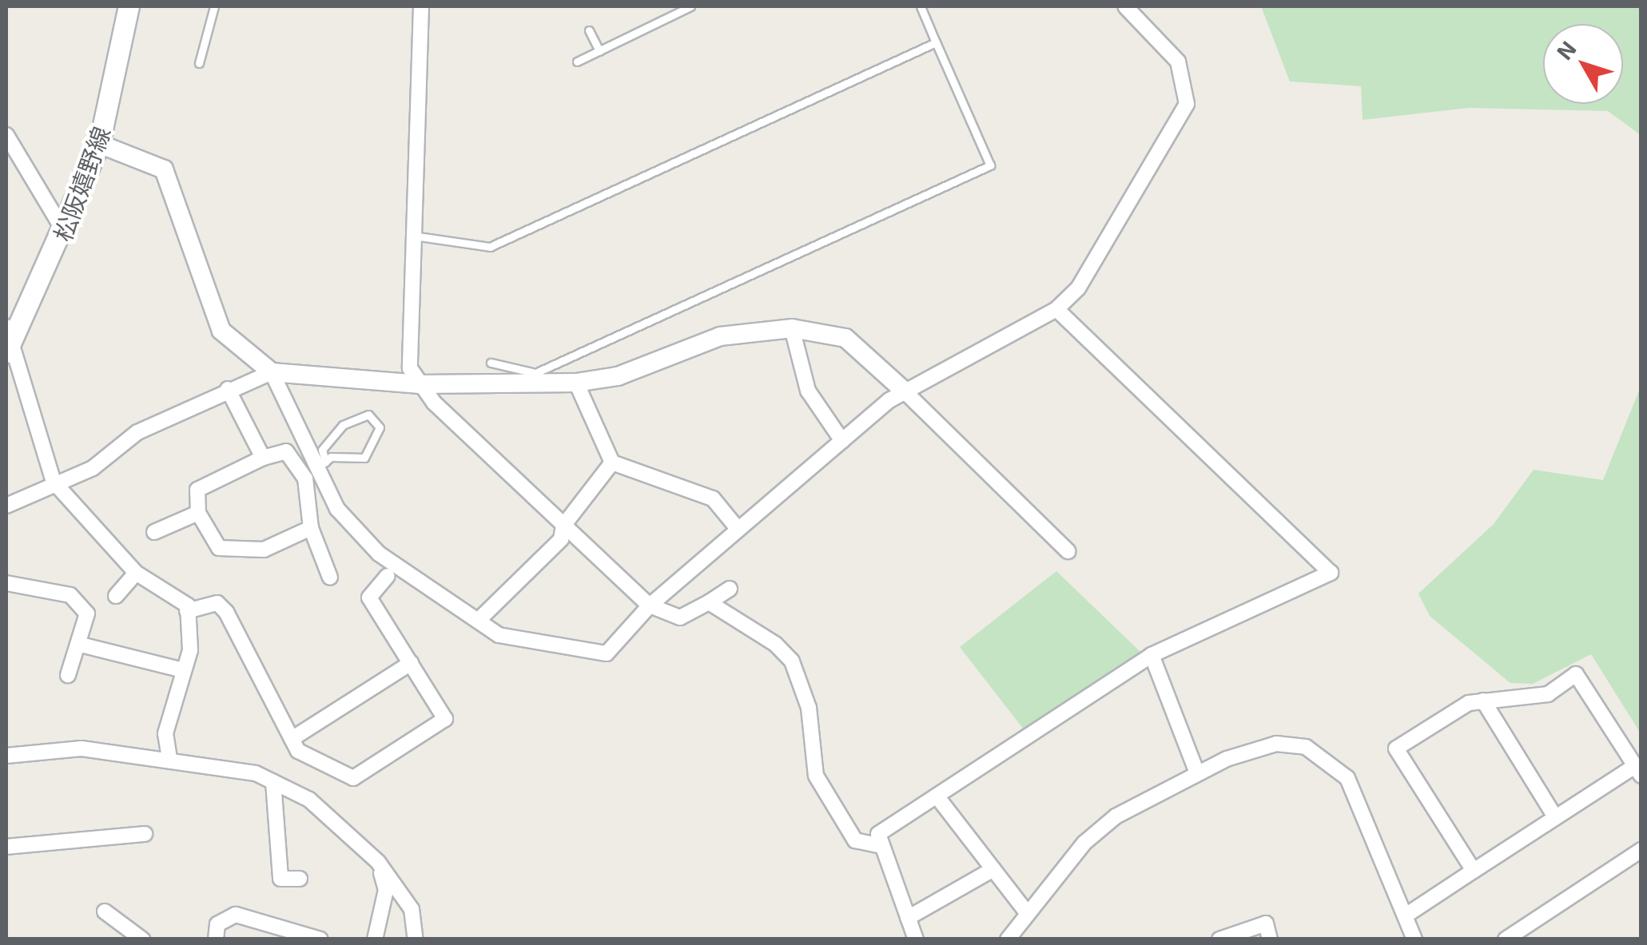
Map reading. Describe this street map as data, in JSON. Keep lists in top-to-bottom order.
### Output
{
  "streets": {
    "main road": ["松阪嬉野線"]
  },
  "north": "top left"
}
